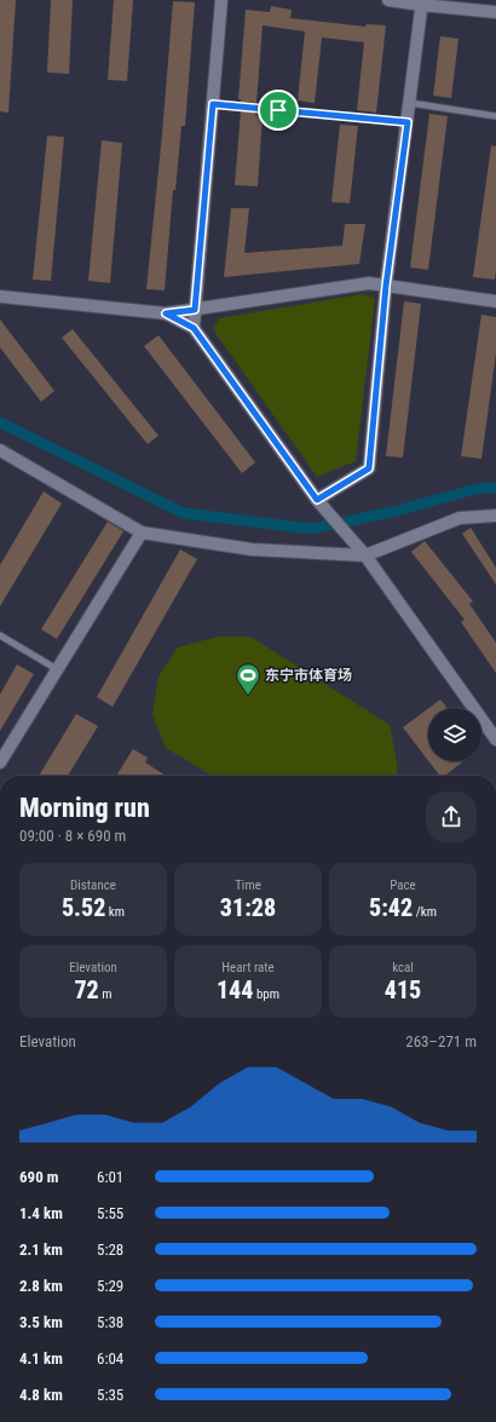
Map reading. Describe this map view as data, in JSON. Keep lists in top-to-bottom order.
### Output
{
  "places": {
    "sports": ["东宁市体育场"]
  },
  "page": {
    "heading": ["Morning run", "09:00 · 8 × 690 m"],
    "stats": [
      ["Distance", "5.52 km"],
      ["Time", "31:28"],
      ["Pace", "5:42 /km"],
      ["Elevation", "72 m"],
      ["Heart rate", "144 bpm"],
      ["kcal", "415"]
    ],
    "chart": ["Elevation", "263–271 m"],
    "list": [
      {
        "name": "690 m",
        "note": "6:01"
      },
      {
        "name": "1.4 km",
        "note": "5:55"
      },
      {
        "name": "2.1 km",
        "note": "5:28"
      },
      {
        "name": "2.8 km",
        "note": "5:29"
      },
      {
        "name": "3.5 km",
        "note": "5:38"
      },
      {
        "name": "4.1 km",
        "note": "6:04"
      },
      {
        "name": "4.8 km",
        "note": "5:35"
      }
    ]
  }
}
